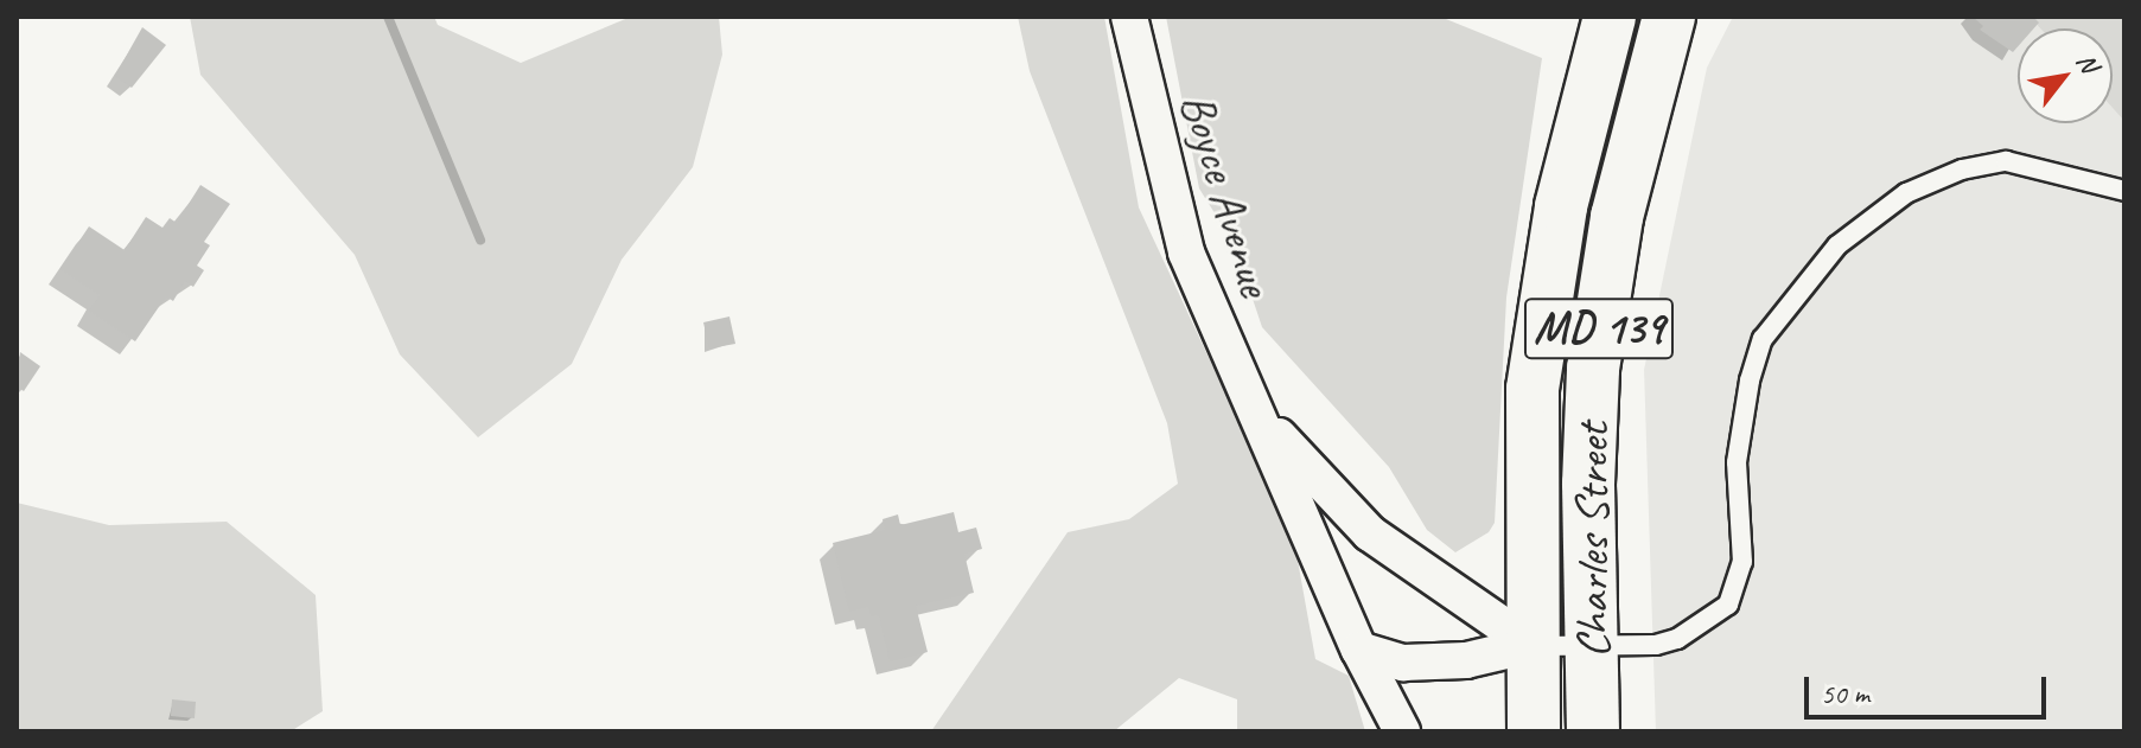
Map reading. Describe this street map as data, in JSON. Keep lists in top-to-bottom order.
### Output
{
  "streets": {
    "main road": ["MD 139", "Charles Street"],
    "street": ["Boyce Avenue"]
  },
  "crossings": [
    ["Boyce Avenue", "Charles Street"]
  ],
  "scale_bar": "50 m",
  "north": "top right"
}
